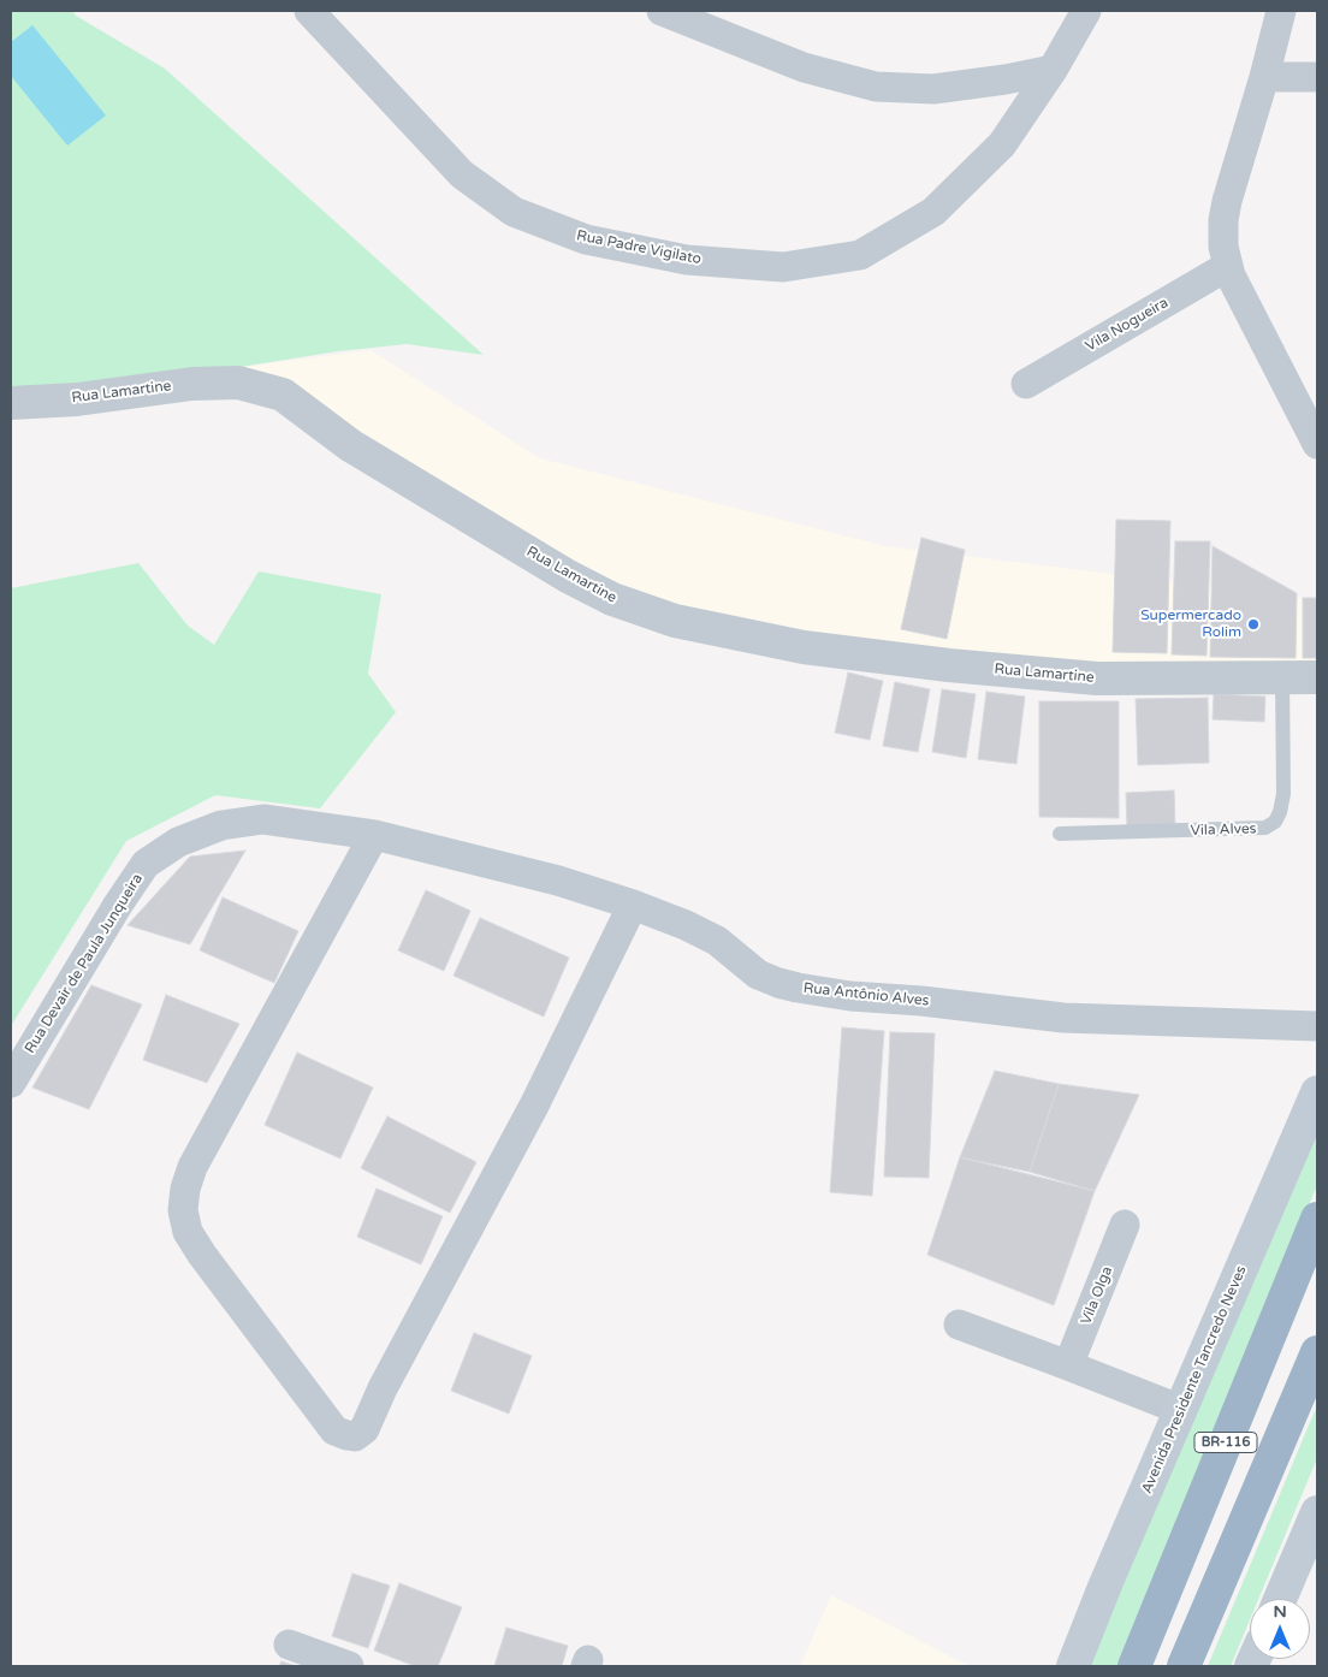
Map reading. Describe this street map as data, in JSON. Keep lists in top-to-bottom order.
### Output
{
  "streets": {
    "highway": ["BR-116"],
    "main road": ["Avenida Presidente Tancredo Neves"],
    "street": [
      "Rua Padre Vigilato",
      "Vila Nogueira",
      "Rua Lamartine",
      "Rua Devair de Paula Junqueira",
      "Rua Antônio Alves",
      "Vila Olga"
    ],
    "lane": ["Vila Alves"]
  },
  "crossings": [
    ["Rua Lamartine", "Vila Alves"],
    ["Rua Devair de Paula Junqueira", "Rua Antônio Alves"]
  ],
  "places": ["Supermercado Rolim"],
  "north": "top"
}
